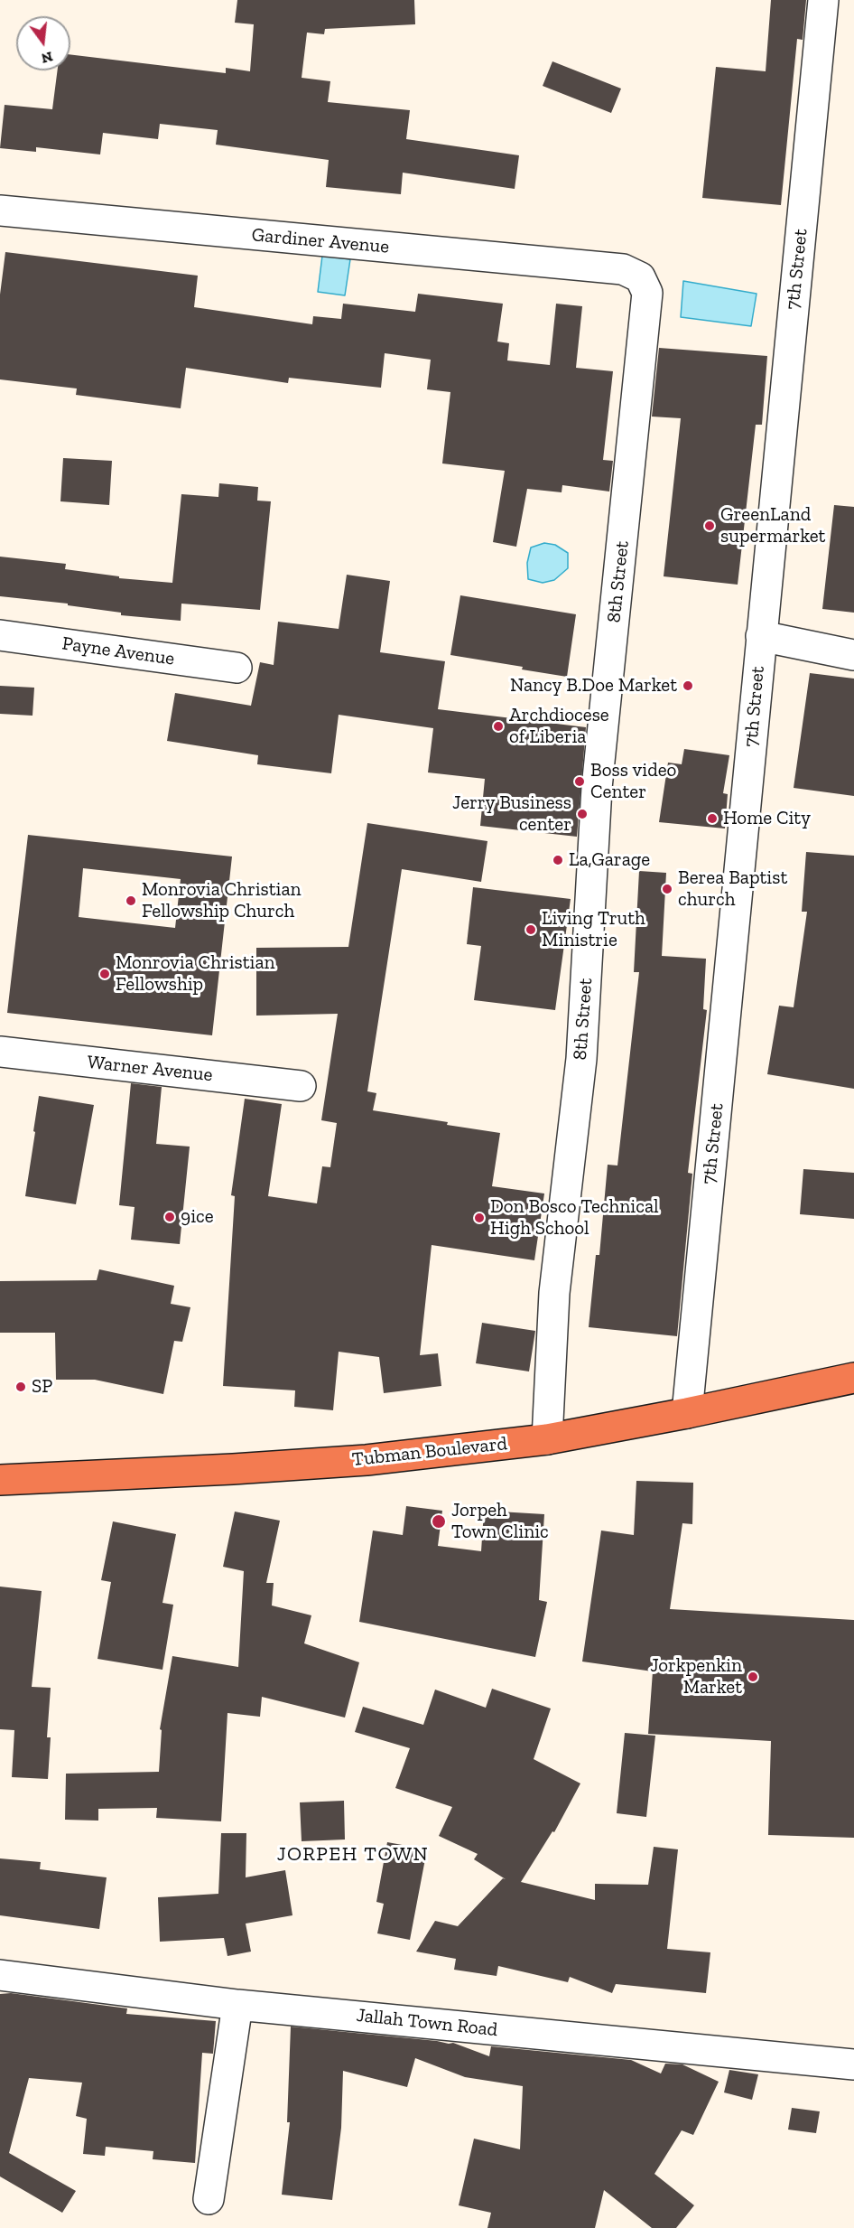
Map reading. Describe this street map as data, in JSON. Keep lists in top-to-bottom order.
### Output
{
  "streets": {
    "highway": ["Tubman Boulevard"],
    "street": [
      "Gardiner Avenue",
      "7th Street",
      "8th Street",
      "Payne Avenue",
      "Warner Avenue",
      "Jallah Town Road"
    ]
  },
  "crossings": [
    ["Gardiner Avenue", "8th Street"],
    ["7th Street", "Tubman Boulevard"],
    ["8th Street", "Tubman Boulevard"]
  ],
  "districts": ["JORPEH TOWN"],
  "places": [
    "GreenLand supermarket",
    "Nancy B.Doe Market",
    "Archdiocese of Liberia",
    "Boss video Center",
    "Jerry Business center",
    "Home City",
    "La,Garage",
    "Berea Baptist church",
    "Monrovia Christian Fellowship Church",
    "Living Truth Ministrie",
    "Monrovia Christian Fellowship",
    "9ice",
    "Don Bosco Technical High School",
    "SP",
    "Jorpeh Town Clinic",
    "Jorkpenkin Market"
  ],
  "north": "bottom"
}
